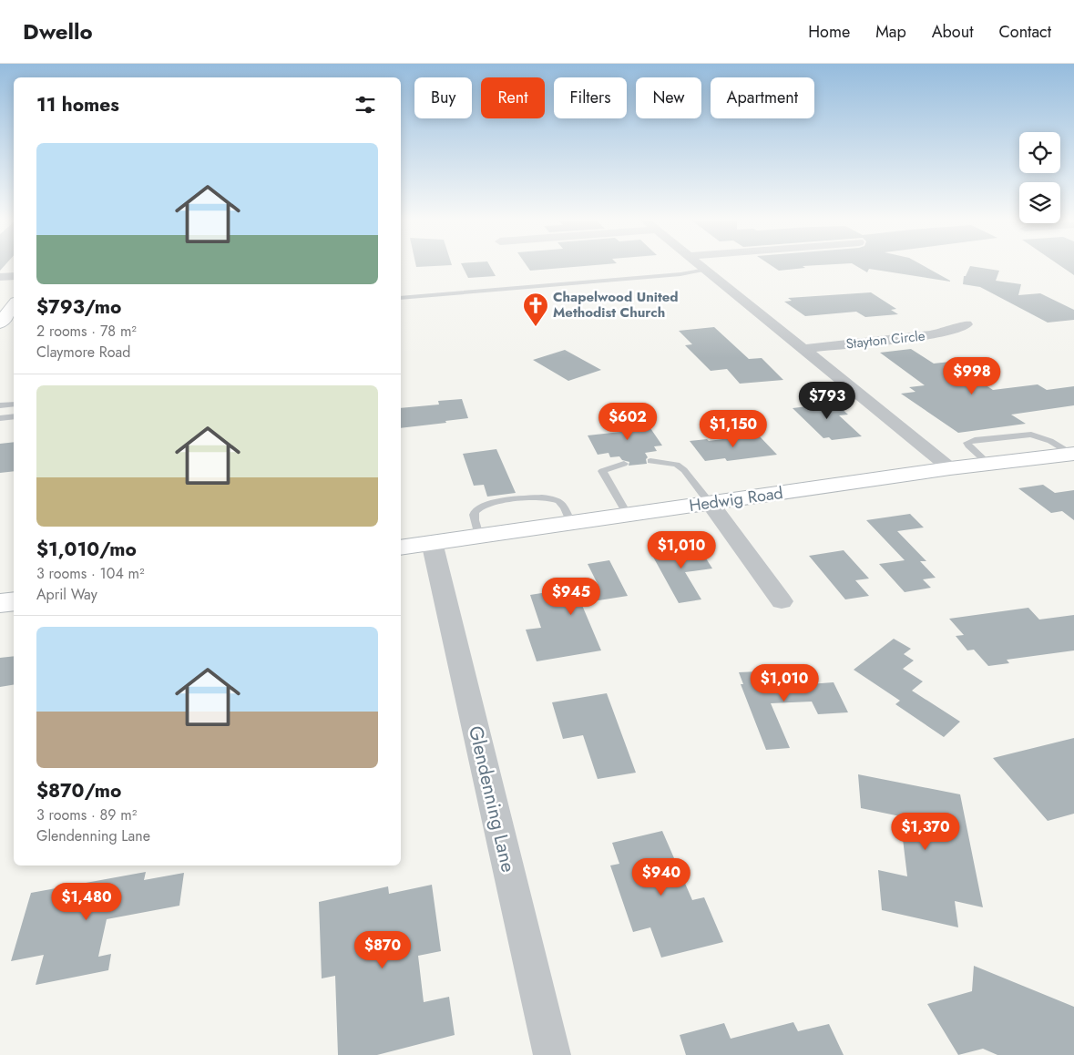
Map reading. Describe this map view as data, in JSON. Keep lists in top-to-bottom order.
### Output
{
  "streets": {
    "street": ["Stayton Circle", "Hedwig Road", "Glendenning Lane"]
  },
  "crossings": [
    ["Hedwig Road", "Glendenning Lane"]
  ],
  "places": {
    "church": ["Chapelwood United Methodist Church"]
  },
  "page": {
    "header": "Dwello",
    "nav": [
      "Home",
      "Map",
      "About",
      "Contact"
    ],
    "chip": [
      "Buy",
      "Rent",
      "Filters",
      "New",
      "Apartment"
    ],
    "heading": "11 homes",
    "list": [
      {
        "name": "$793/mo",
        "note": "2 rooms · 78 m² · Claymore Road"
      },
      {
        "name": "$1,010/mo",
        "note": "3 rooms · 104 m² · April Way"
      },
      {
        "name": "$870/mo",
        "note": "3 rooms · 89 m² · Glendenning Lane"
      }
    ],
    "price": [
      "$998",
      "$793",
      "$602",
      "$1,150",
      "$1,010",
      "$945",
      "$1,010",
      "$1,370",
      "$940",
      "$1,480",
      "$870"
    ]
  }
}
